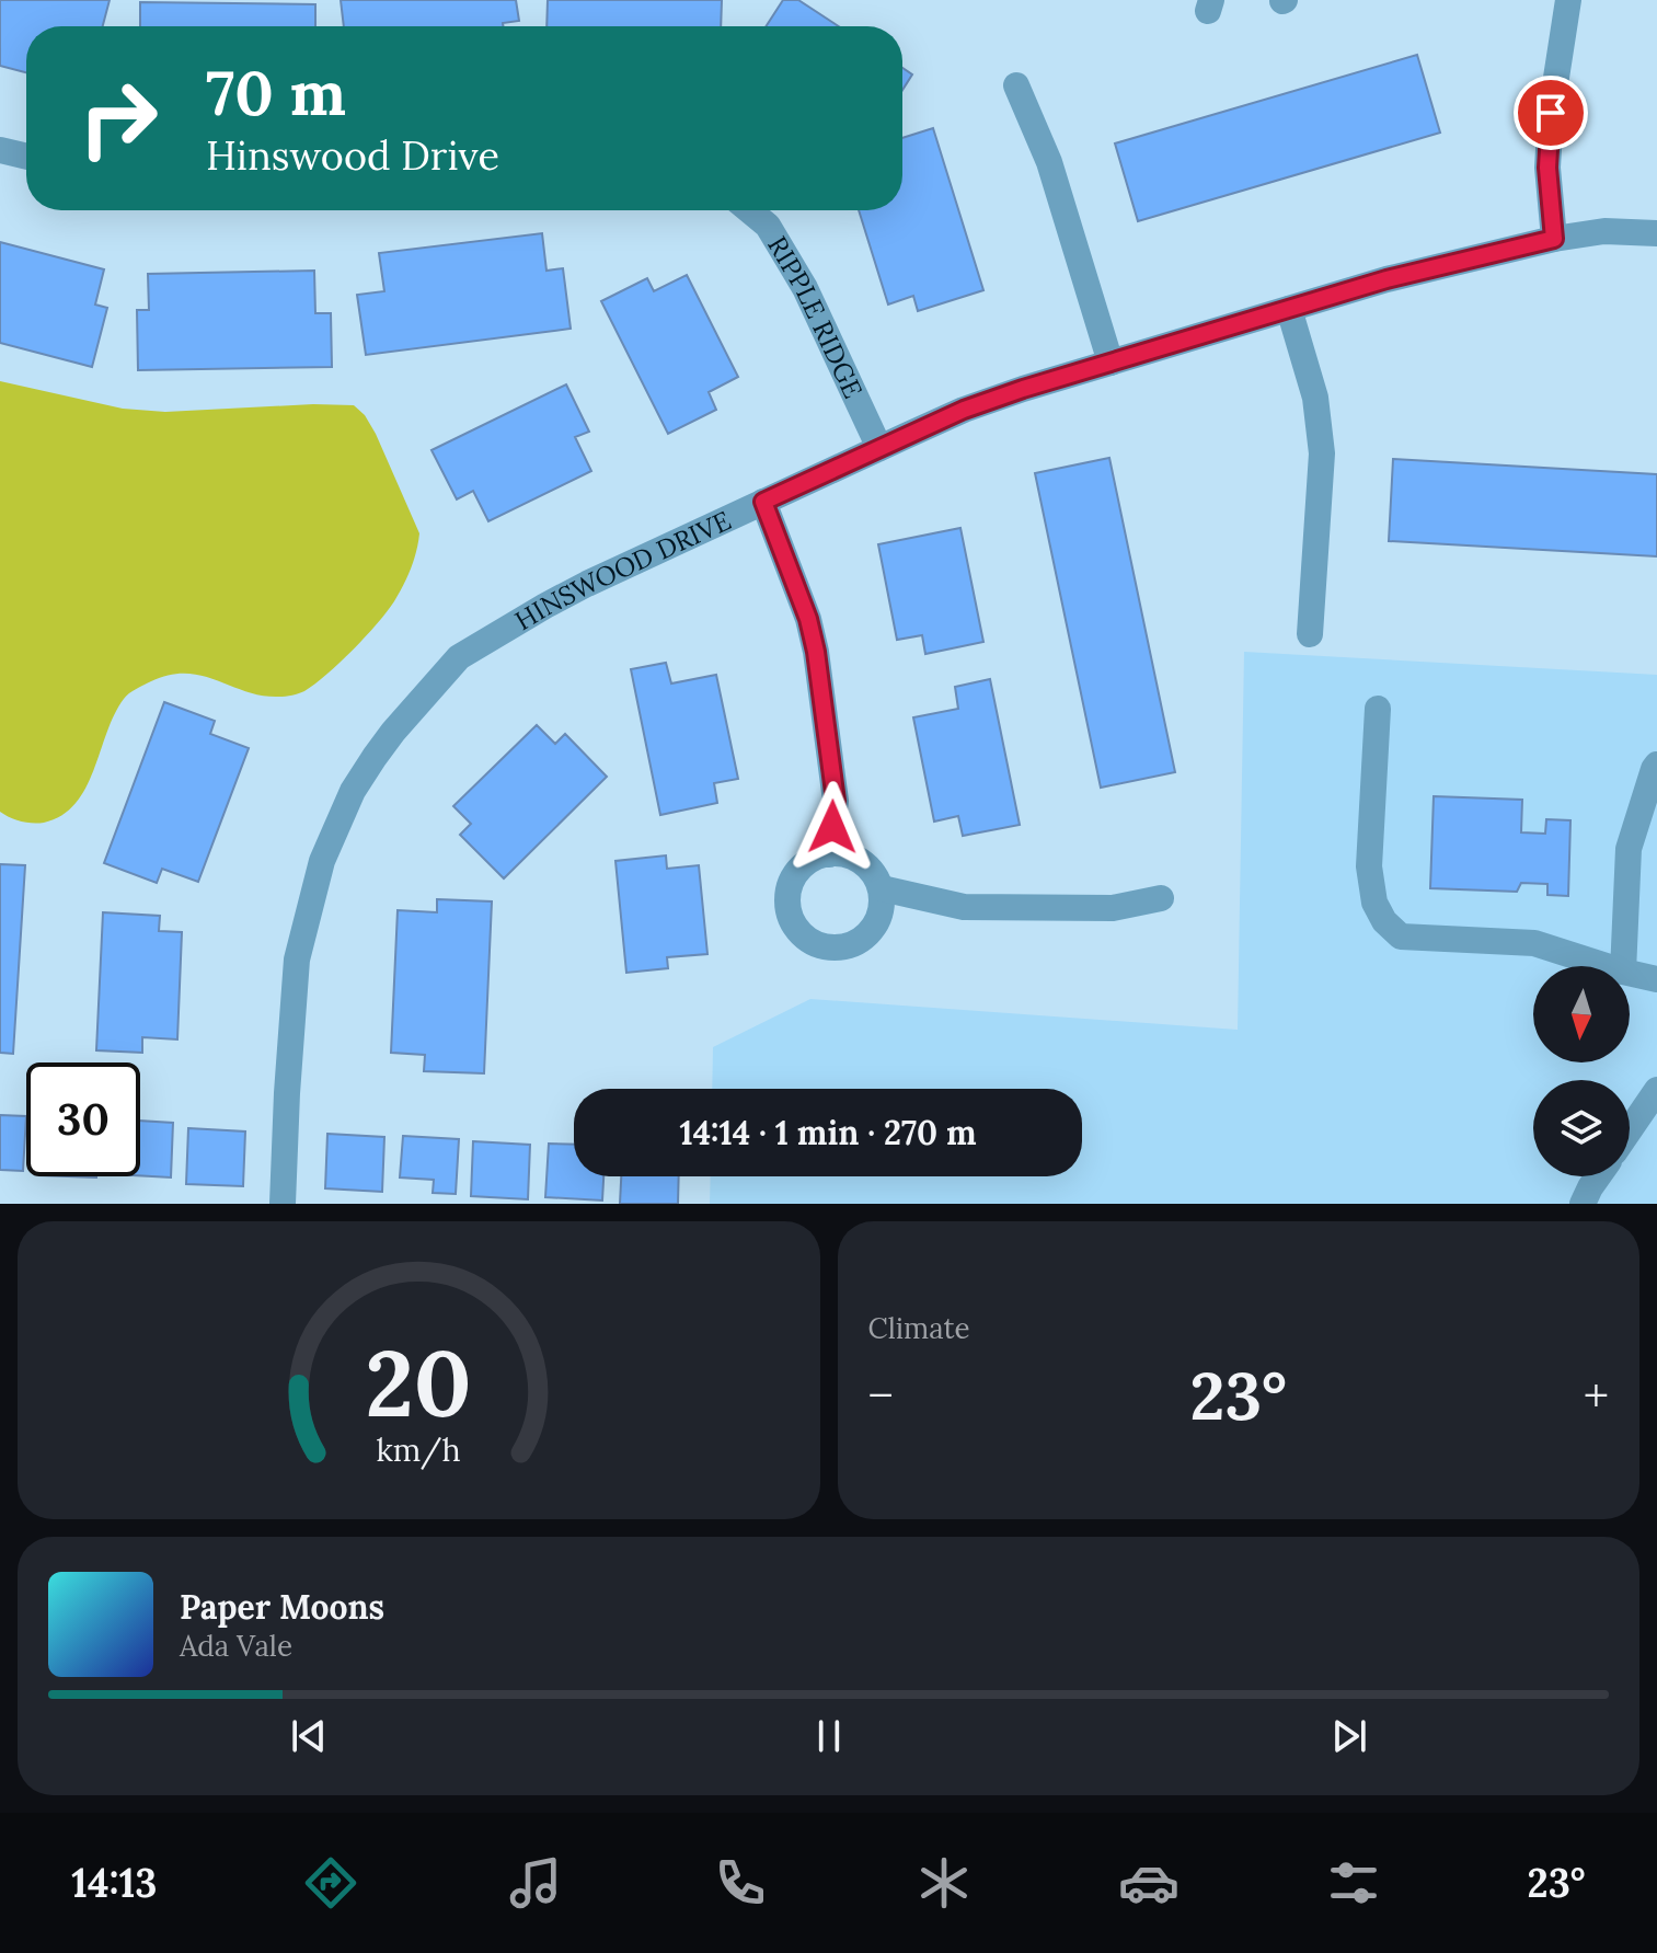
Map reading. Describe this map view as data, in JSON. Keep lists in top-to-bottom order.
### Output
{
  "streets": {
    "street": ["RIPPLE RIDGE", "HINSWOOD DRIVE"]
  },
  "crossings": [
    ["RIPPLE RIDGE", "HINSWOOD DRIVE"]
  ],
  "north": "bottom",
  "page": {
    "turn": ["70 m", "Hinswood Drive"],
    "limit": "30",
    "trip": "14:14 · 1 min · 270 m",
    "tile": "Climate",
    "heat": ["−", "23°", "+"],
    "song": ["Paper Moons", "Ada Vale"],
    "tabs": ["14:13", "23°"],
    "gauge": ["20", "km/h"]
  }
}
